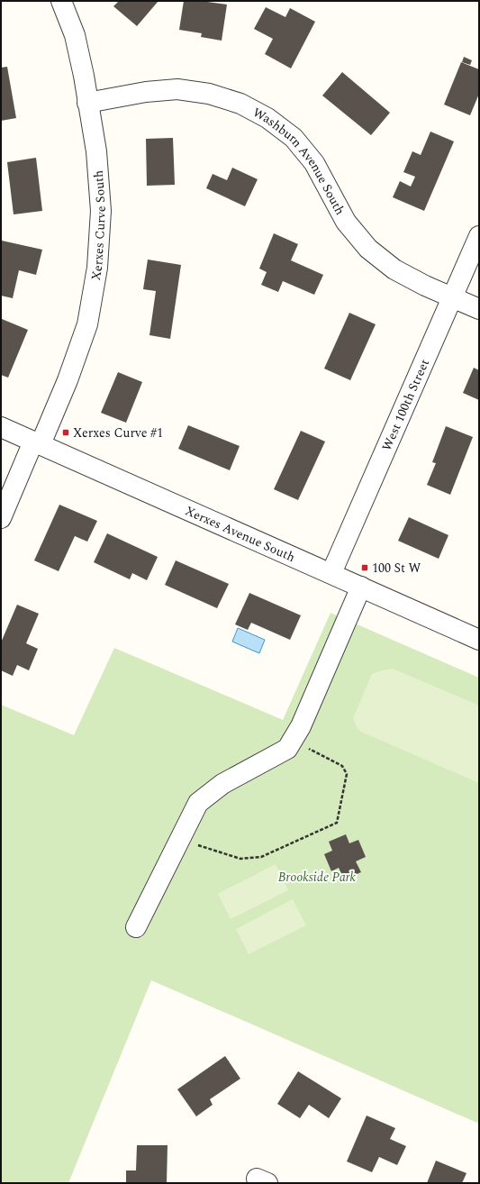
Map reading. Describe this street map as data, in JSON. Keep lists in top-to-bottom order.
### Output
{
  "streets": {
    "street": [
      "Washburn Avenue South",
      "Xerxes Curve South",
      "West 100th Street",
      "Xerxes Avenue South"
    ]
  },
  "crossings": [
    ["Washburn Avenue South", "Xerxes Curve South"],
    ["Washburn Avenue South", "West 100th Street"],
    ["Xerxes Curve South", "Xerxes Avenue South"],
    ["West 100th Street", "Xerxes Avenue South"]
  ],
  "parks": ["Brookside Park"],
  "places": {
    "transit": ["Xerxes Curve #1", "100 St W"]
  }
}
